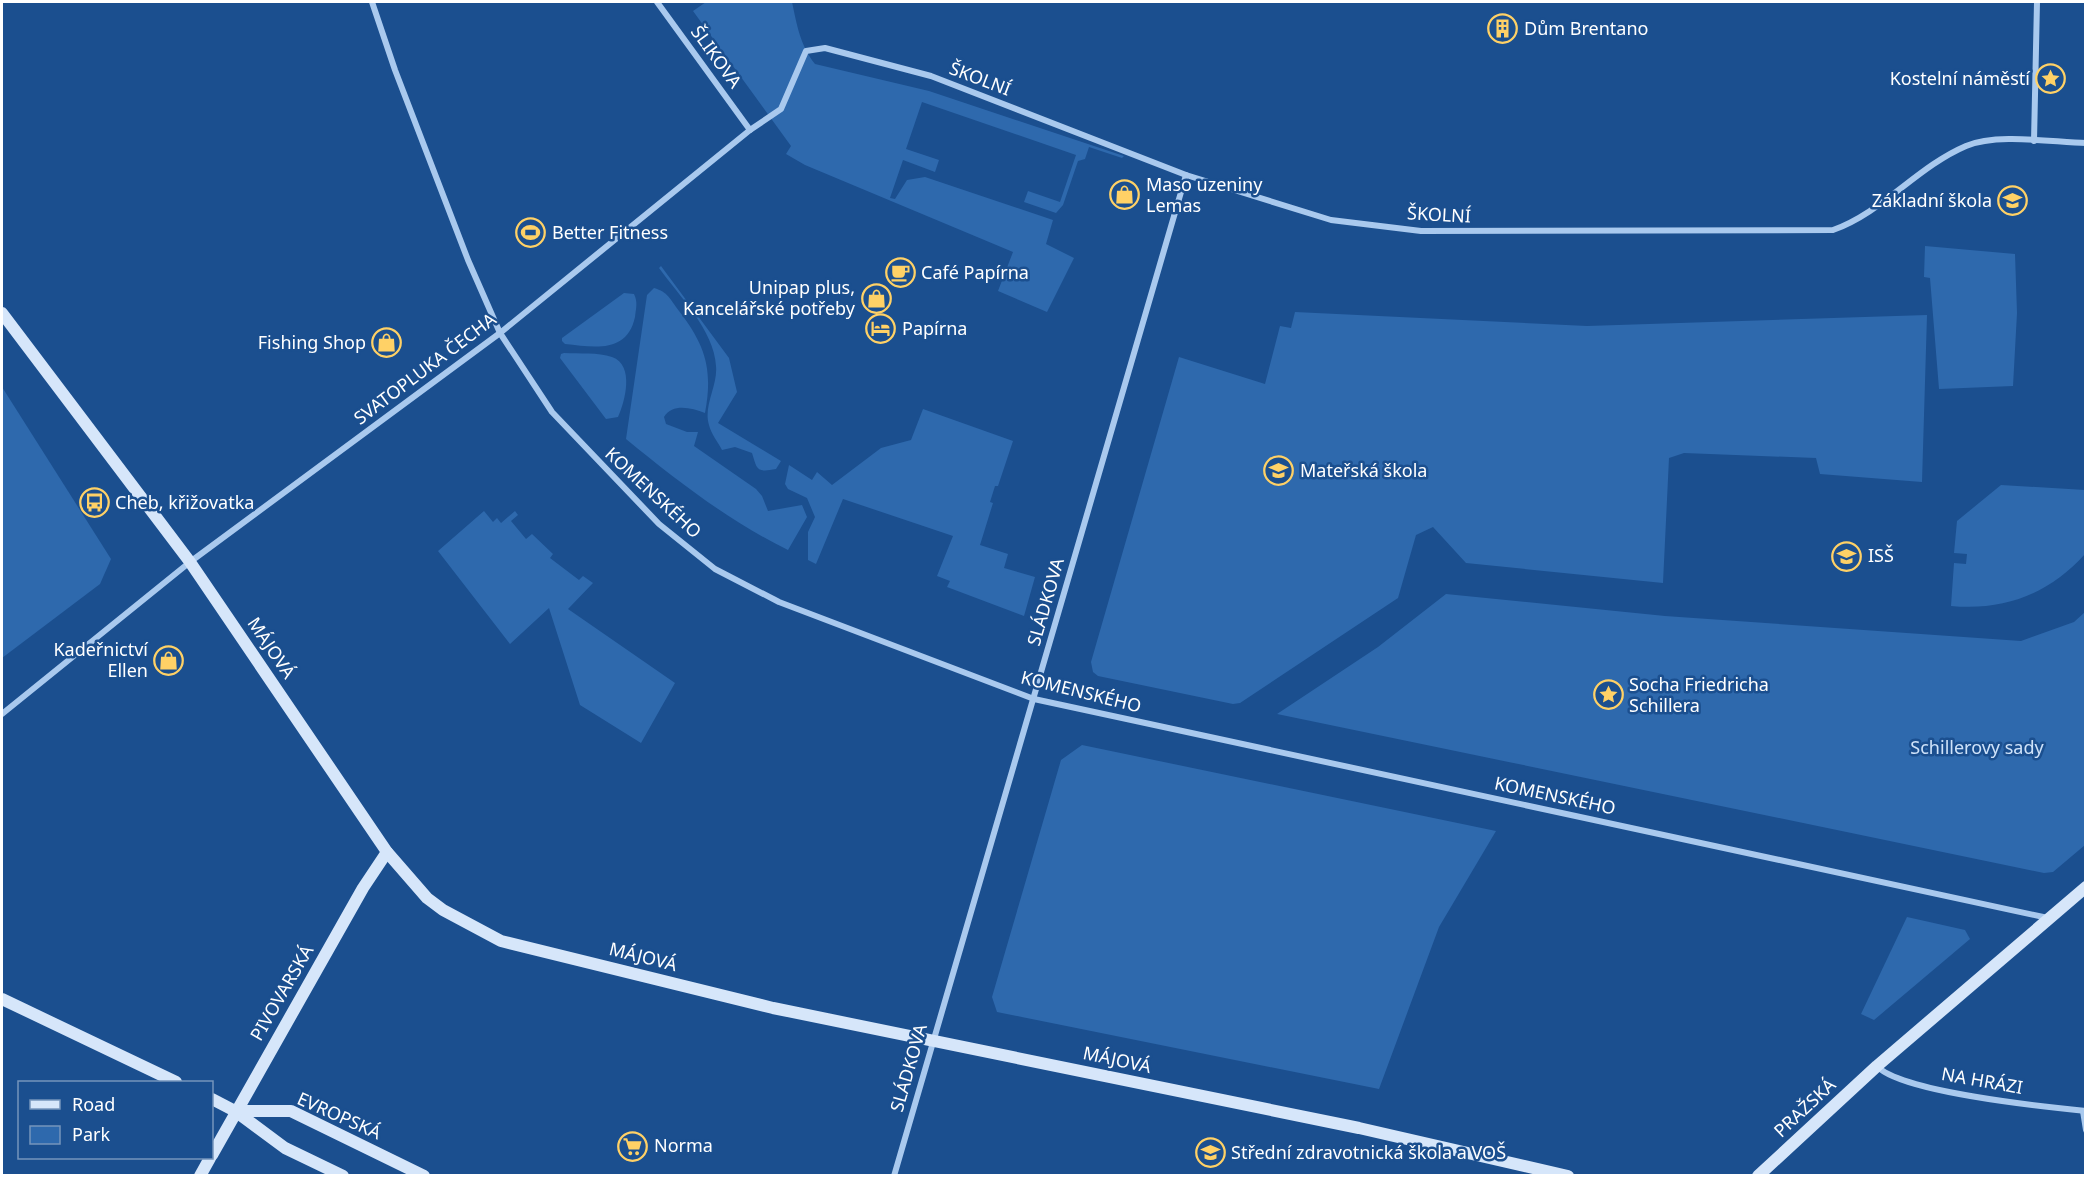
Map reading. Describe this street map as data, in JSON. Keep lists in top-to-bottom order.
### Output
{
  "streets": {
    "street": [
      "ŠLIKOVA",
      "ŠKOLNÍ",
      "SVATOPLUKA ČECHA",
      "KOMENSKÉHO",
      "SLÁDKOVA",
      "MÁJOVÁ",
      "PIVOVARSKÁ",
      "NA HRÁZI",
      "PRAŽSKÁ",
      "EVROPSKÁ"
    ]
  },
  "crossings": [
    ["ŠLIKOVA", "SVATOPLUKA ČECHA"],
    ["ŠKOLNÍ", "SVATOPLUKA ČECHA"],
    ["ŠKOLNÍ", "SLÁDKOVA"],
    ["SVATOPLUKA ČECHA", "KOMENSKÉHO"],
    ["SVATOPLUKA ČECHA", "MÁJOVÁ"],
    ["KOMENSKÉHO", "SLÁDKOVA"],
    ["KOMENSKÉHO", "PRAŽSKÁ"],
    ["SLÁDKOVA", "MÁJOVÁ"],
    ["MÁJOVÁ", "PIVOVARSKÁ"],
    ["PIVOVARSKÁ", "EVROPSKÁ"],
    ["NA HRÁZI", "PRAŽSKÁ"]
  ],
  "parks": ["Schillerovy sady"],
  "places": {
    "building": ["Dům Brentano"],
    "place": ["Kostelní náměstí", "Socha Friedricha Schillera"],
    "shop": [
      "Maso uzeniny Lemas",
      "Unipap plus, Kancelářské potřeby",
      "Fishing Shop",
      "Kadeřnictví Ellen"
    ],
    "school or university": [
      "Základní škola",
      "Mateřská škola",
      "ISŠ",
      "Střední zdravotnická škola a VOŠ"
    ],
    "sports": ["Better Fitness"],
    "cafe": ["Café Papírna"],
    "hotel": ["Papírna"],
    "bus stop": ["Cheb, křižovatka"],
    "supermarket": ["Norma"]
  },
  "legend": ["Road", "Park"]
}
